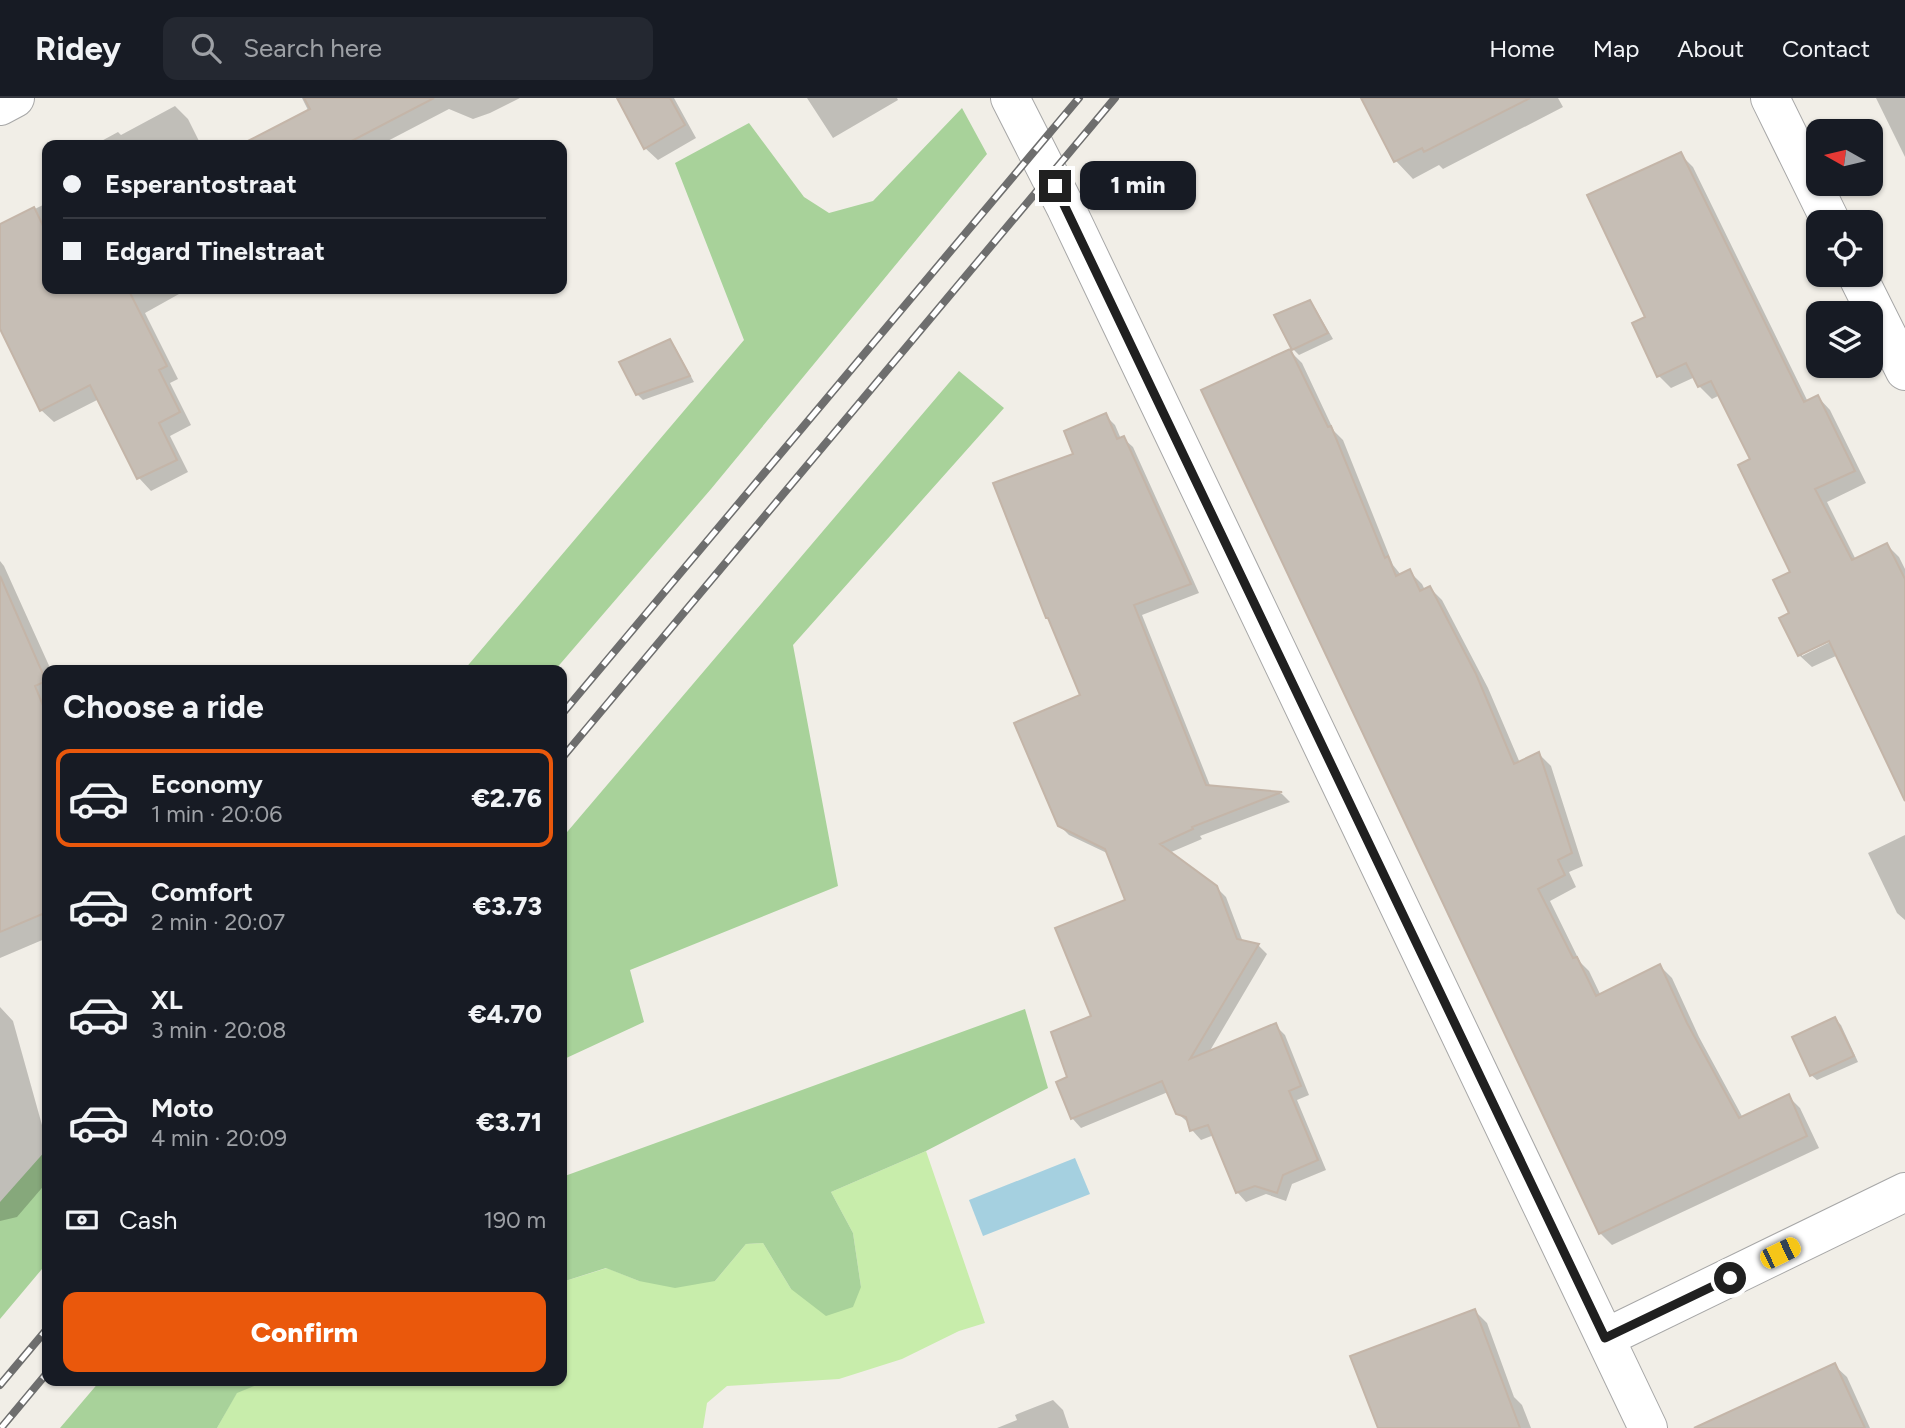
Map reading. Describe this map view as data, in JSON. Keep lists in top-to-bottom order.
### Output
{
  "north": "left",
  "page": {
    "header": "Ridey",
    "search": "Search here",
    "nav": [
      "Home",
      "Map",
      "About",
      "Contact"
    ],
    "banner": ["Esperantostraat", "Edgard Tinelstraat"],
    "bubble": "1 min",
    "heading": "Choose a ride",
    "list": [
      {
        "name": "Economy",
        "note": "1 min · 20:06",
        "value": "€2.76"
      },
      {
        "name": "Comfort",
        "note": "2 min · 20:07",
        "value": "€3.73"
      },
      {
        "name": "XL",
        "note": "3 min · 20:08",
        "value": "€4.70"
      },
      {
        "name": "Moto",
        "note": "4 min · 20:09",
        "value": "€3.71"
      }
    ],
    "pay": ["Cash", "190 m"],
    "buttons": "Confirm"
  }
}
